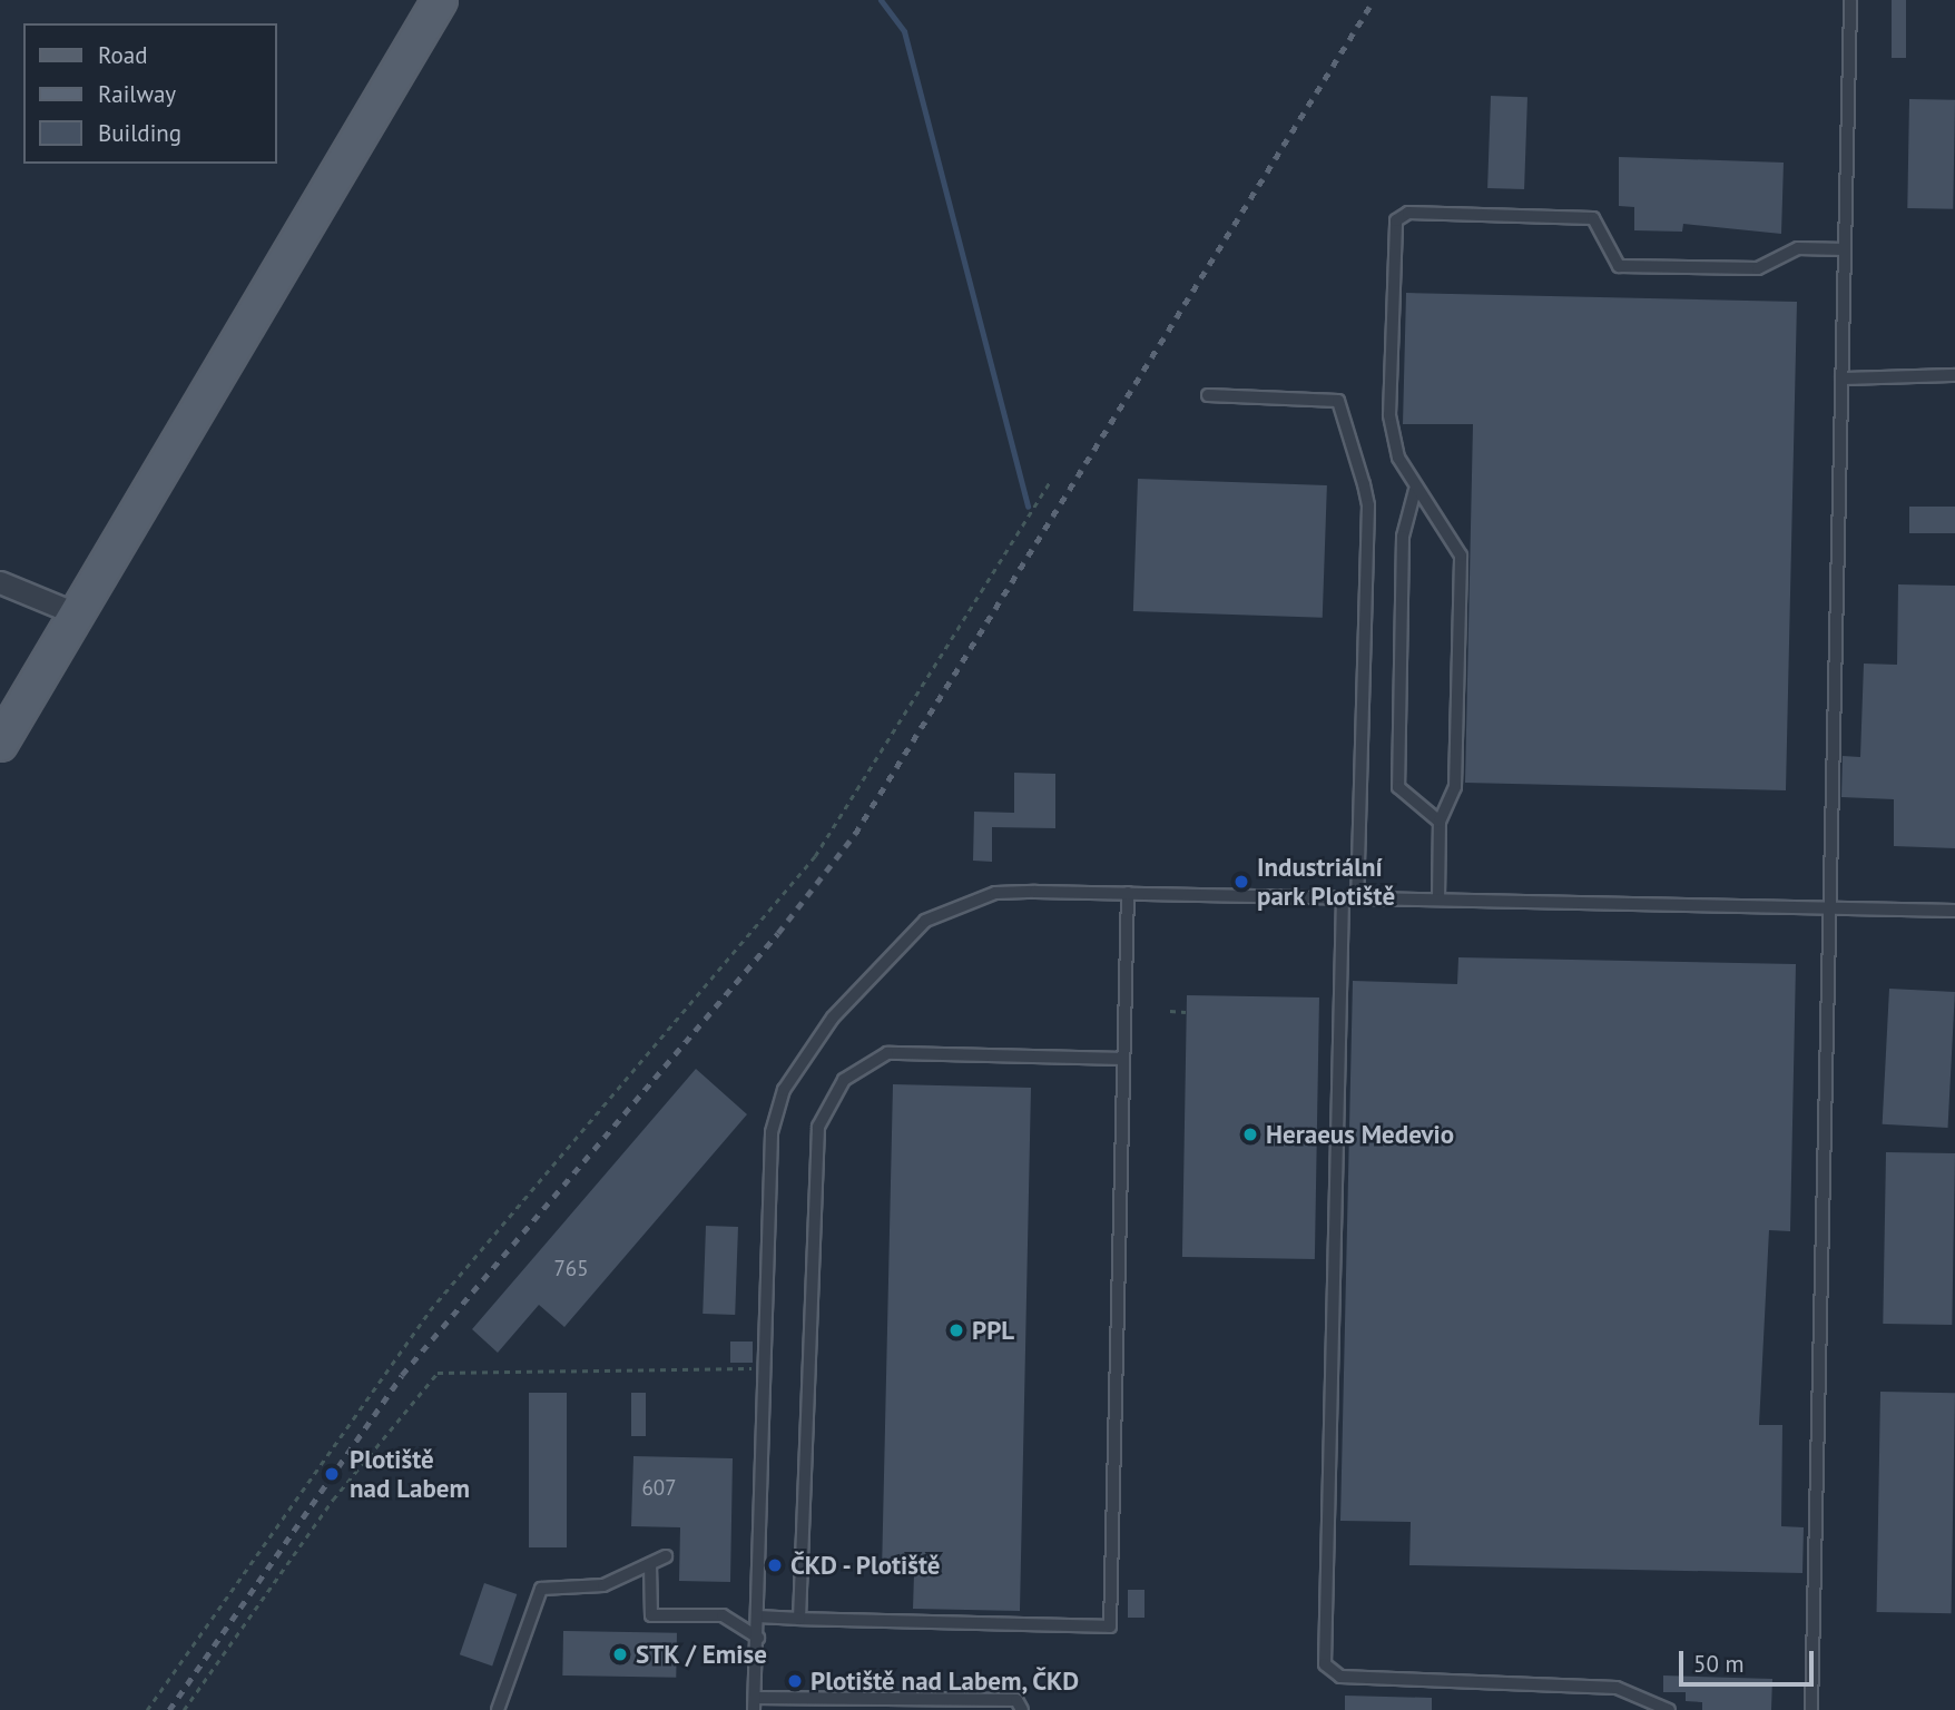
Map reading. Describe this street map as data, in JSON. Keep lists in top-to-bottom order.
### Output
{
  "places": [
    "Industriální park Plotiště",
    "Heraeus Medevio",
    "PPL",
    "Plotiště nad Labem",
    "ČKD - Plotiště",
    "STK / Emise",
    "Plotiště nad Labem, ČKD"
  ],
  "house_numbers": ["765", "607"],
  "legend": ["Road", "Railway", "Building"],
  "scale_bar": "50 m"
}
